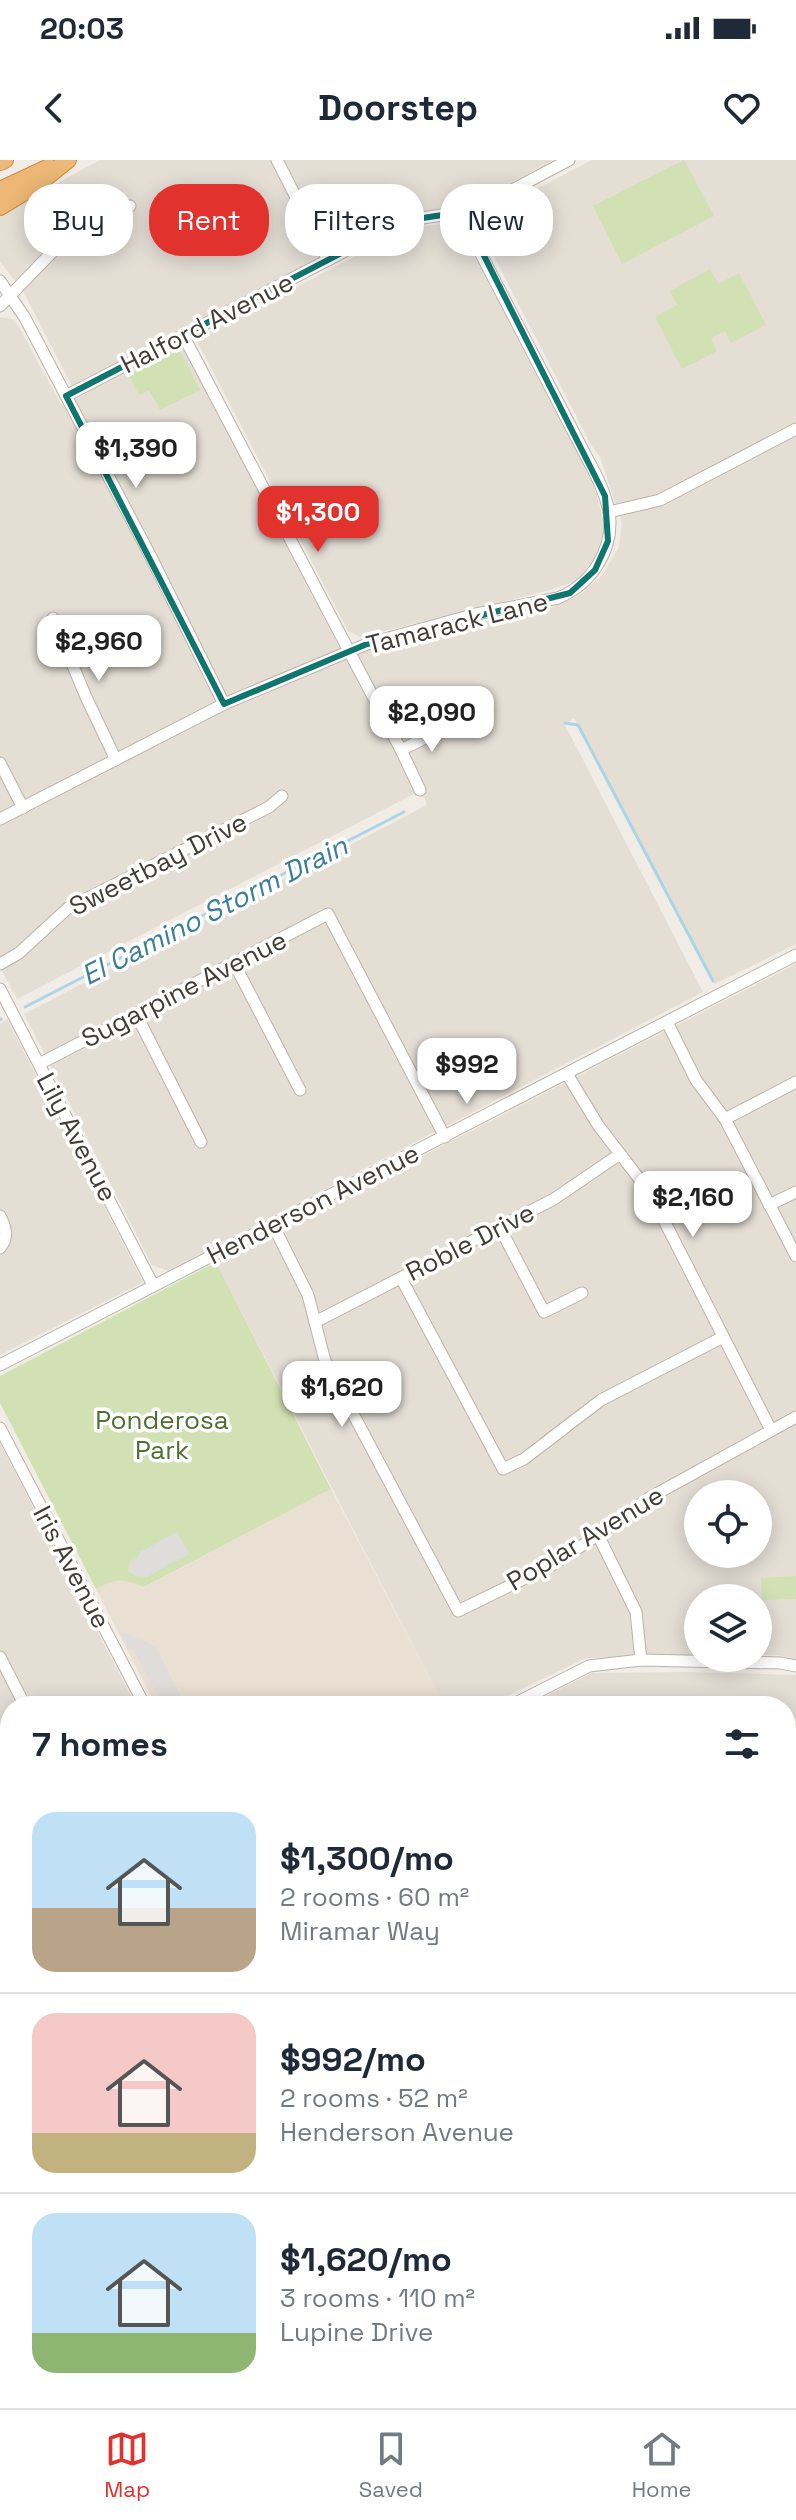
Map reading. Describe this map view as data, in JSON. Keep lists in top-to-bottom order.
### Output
{
  "streets": {
    "street": [
      "Halford Avenue",
      "Tamarack Lane",
      "Sweetbay Drive",
      "Sugarpine Avenue",
      "Lily Avenue",
      "Henderson Avenue",
      "Roble Drive",
      "Poplar Avenue",
      "Iris Avenue"
    ]
  },
  "crossings": [
    ["Sugarpine Avenue", "Lily Avenue"],
    ["Sugarpine Avenue", "Henderson Avenue"],
    ["Lily Avenue", "Henderson Avenue"],
    ["Roble Drive", "Poplar Avenue"]
  ],
  "water": ["El Camino Storm Drain"],
  "parks": ["Ponderosa Park"],
  "page": {
    "status": "20:03",
    "header": "Doorstep",
    "chip": [
      "Buy",
      "Rent",
      "Filters",
      "New"
    ],
    "price": [
      "$1,390",
      "$1,300",
      "$2,960",
      "$2,090",
      "$992",
      "$2,160",
      "$1,620"
    ],
    "heading": "7 homes",
    "list": [
      {
        "name": "$1,300/mo",
        "note": "2 rooms · 60 m² · Miramar Way"
      },
      {
        "name": "$992/mo",
        "note": "2 rooms · 52 m² · Henderson Avenue"
      },
      {
        "name": "$1,620/mo",
        "note": "3 rooms · 110 m² · Lupine Drive"
      }
    ],
    "tabs": ["Map", "Saved", "Home"]
  }
}
